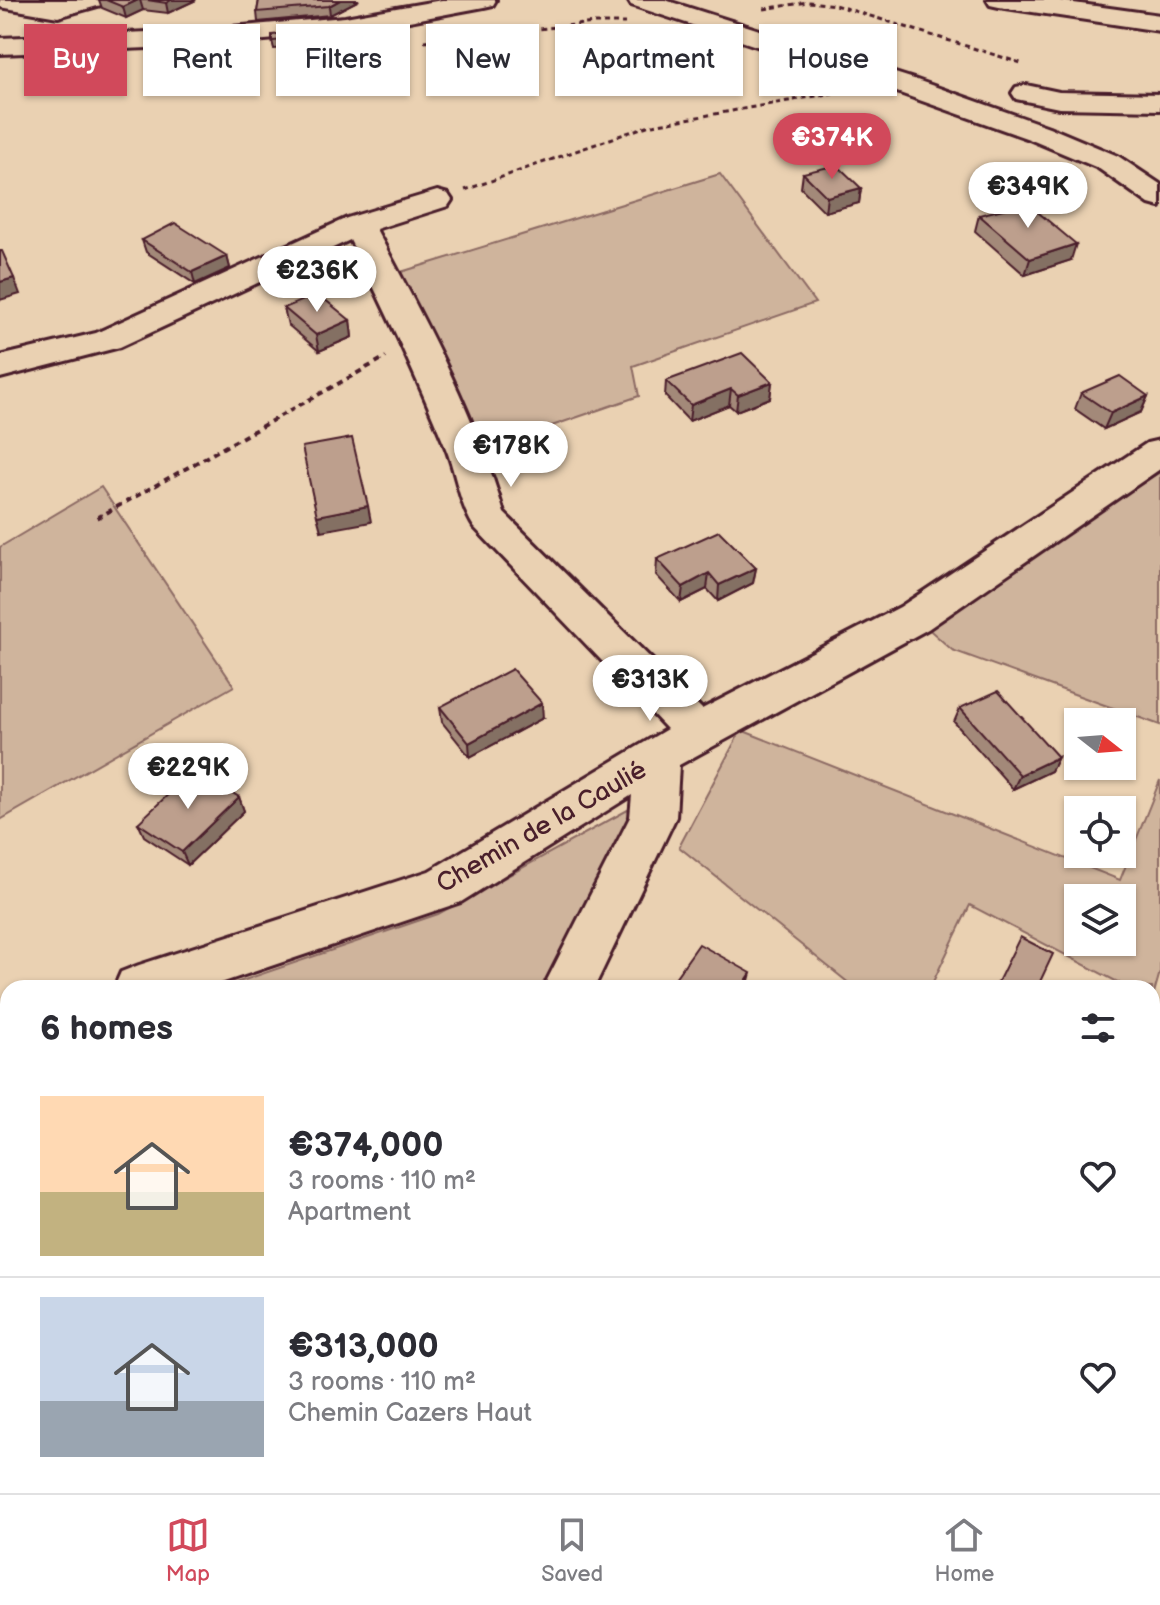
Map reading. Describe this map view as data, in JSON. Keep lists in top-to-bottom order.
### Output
{
  "streets": {
    "street": ["Chemin de la Caulié"]
  },
  "north": "right",
  "page": {
    "chip": [
      "Buy",
      "Rent",
      "Filters",
      "New",
      "Apartment",
      "House"
    ],
    "price": [
      "€374K",
      "€349K",
      "€236K",
      "€178K",
      "€313K",
      "€229K"
    ],
    "heading": "6 homes",
    "list": [
      {
        "name": "€374,000",
        "note": "3 rooms · 110 m² · Apartment"
      },
      {
        "name": "€313,000",
        "note": "3 rooms · 110 m² · Chemin Cazers Haut"
      }
    ],
    "tabs": ["Map", "Saved", "Home"]
  }
}
